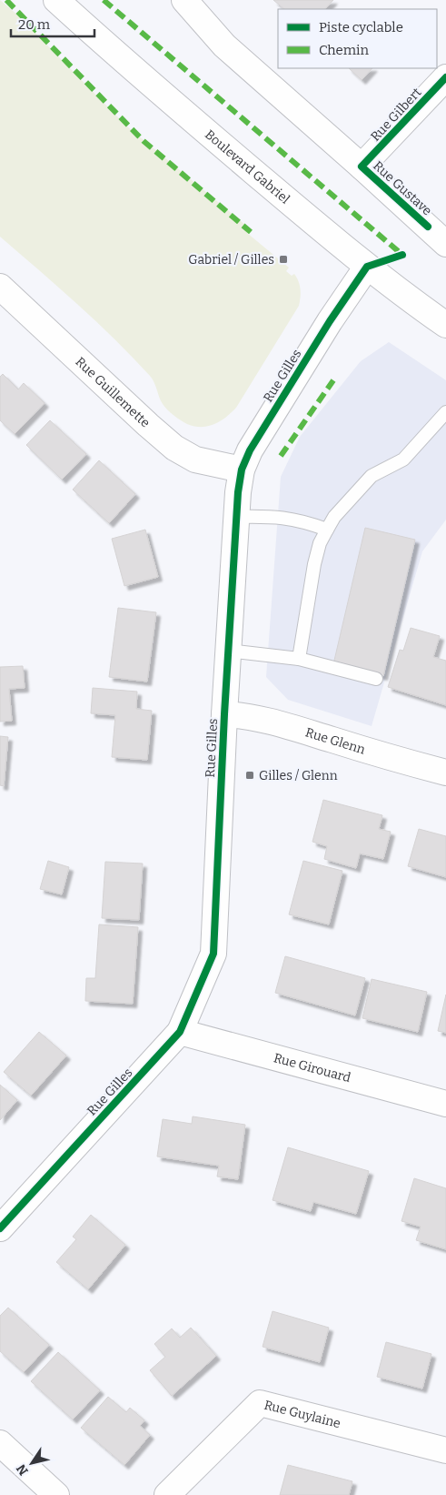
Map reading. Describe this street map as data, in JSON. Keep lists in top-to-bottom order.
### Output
{
  "streets": {
    "street": [
      "Rue Gilbert",
      "Boulevard Gabriel",
      "Rue Gustave",
      "Rue Gilles",
      "Rue Guillemette",
      "Rue Glenn",
      "Rue Girouard",
      "Rue Guylaine"
    ]
  },
  "crossings": [
    ["Rue Gilbert", "Rue Gustave"],
    ["Boulevard Gabriel", "Rue Gilles"],
    ["Rue Gilles", "Rue Guillemette"],
    ["Rue Gilles", "Rue Glenn"],
    ["Rue Gilles", "Rue Girouard"]
  ],
  "places": {
    "transit": ["Gabriel / Gilles", "Gilles / Glenn"]
  },
  "legend": ["Piste cyclable", "Chemin"],
  "scale_bar": "20 m",
  "north": "bottom left"
}
